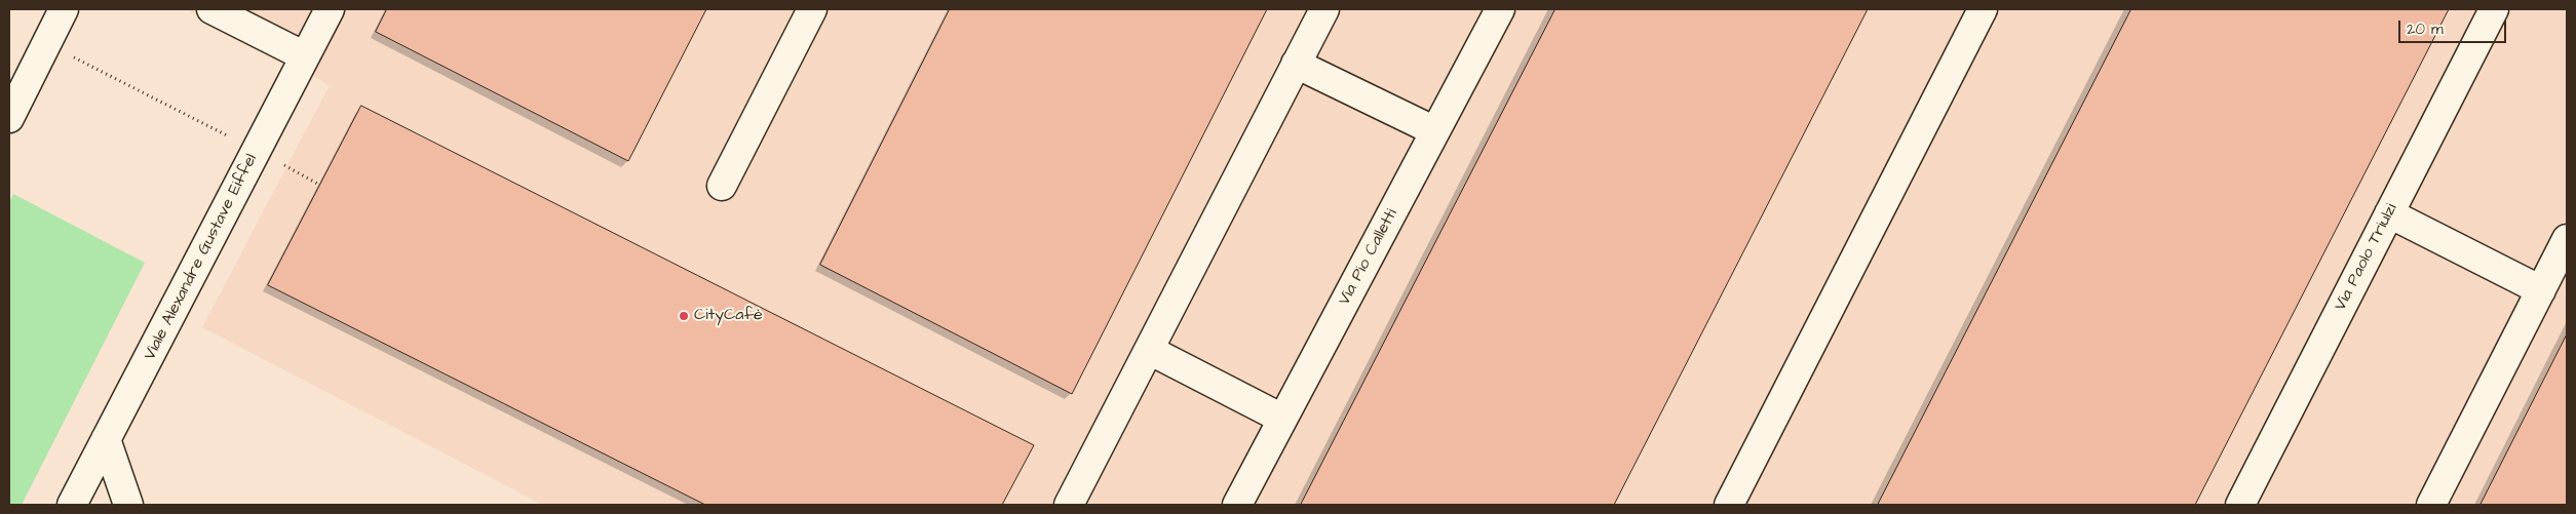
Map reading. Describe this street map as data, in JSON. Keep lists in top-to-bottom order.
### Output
{
  "streets": {
    "street": ["Viale Alexandre Gustave Eiffel", "Via Pio Calletti", "Via Paolo Triulzi"]
  },
  "places": ["CityCafè"],
  "scale_bar": "20 m"
}
